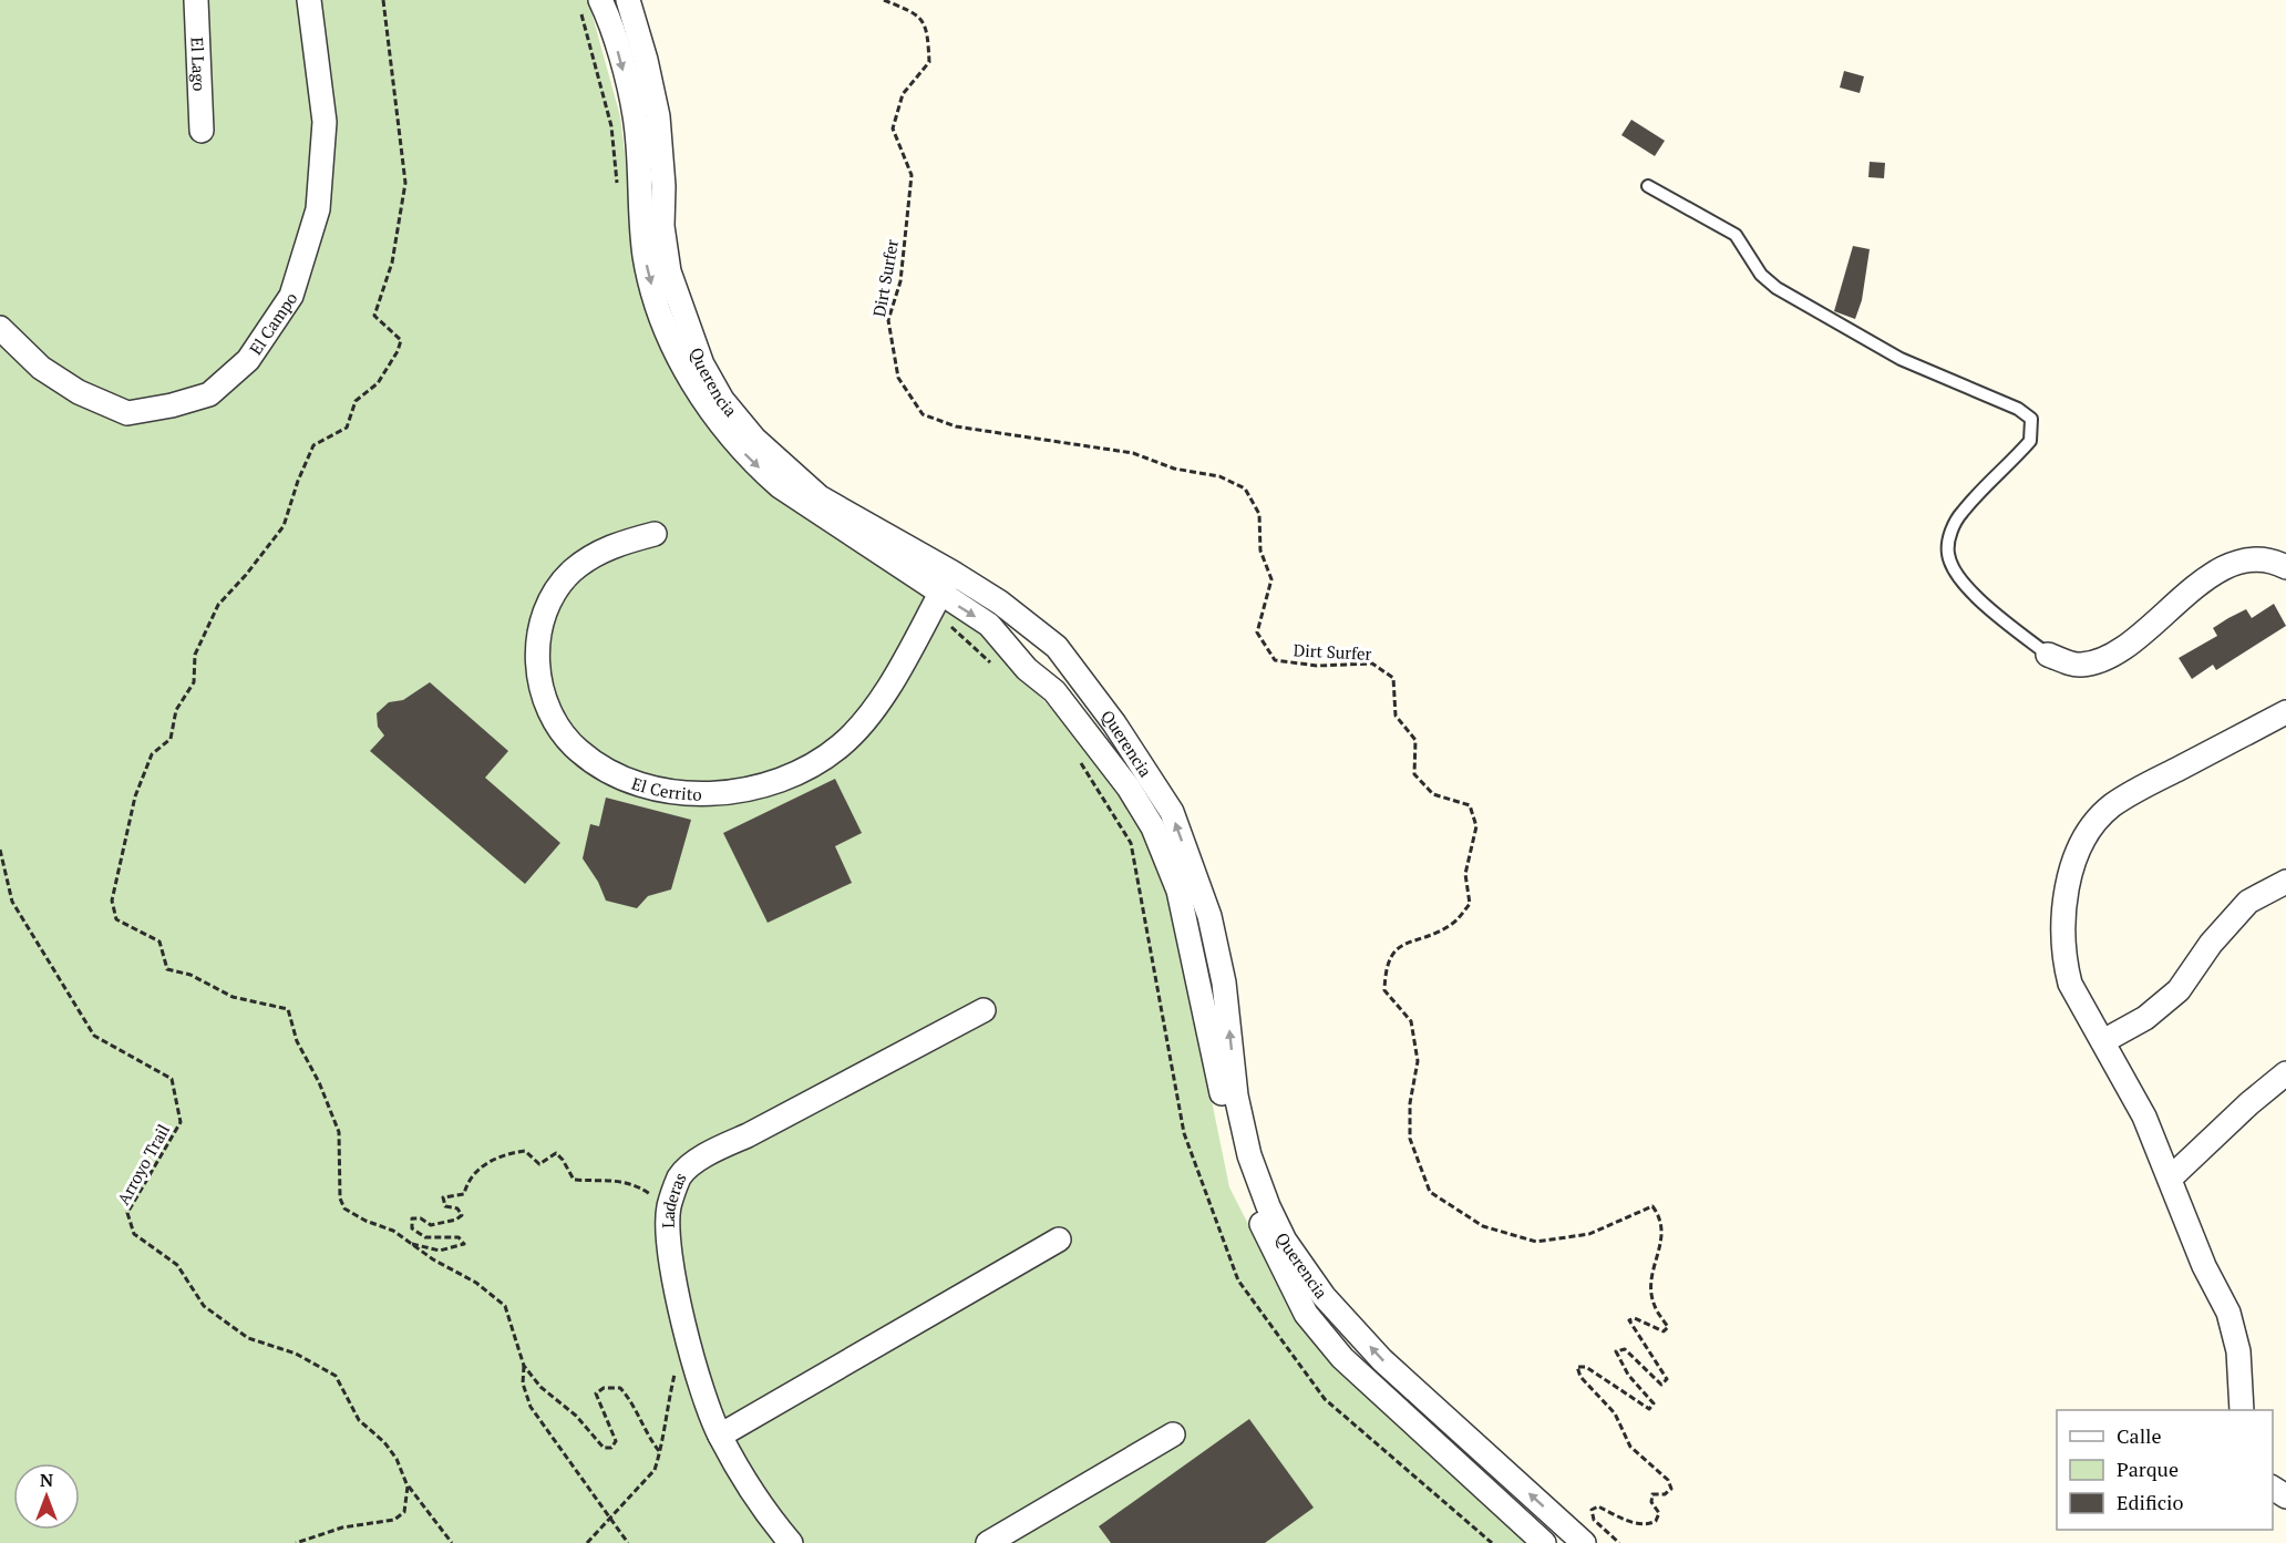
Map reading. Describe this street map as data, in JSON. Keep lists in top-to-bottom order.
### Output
{
  "streets": {
    "street": [
      "El Lago",
      "El Campo",
      "Querencia",
      "El Cerrito",
      "Laderas"
    ],
    "path": ["Dirt Surfer", "Arroyo Trail"]
  },
  "crossings": [
    ["Querencia", "El Cerrito"]
  ],
  "legend": ["Calle", "Parque", "Edificio"],
  "north": "top"
}
